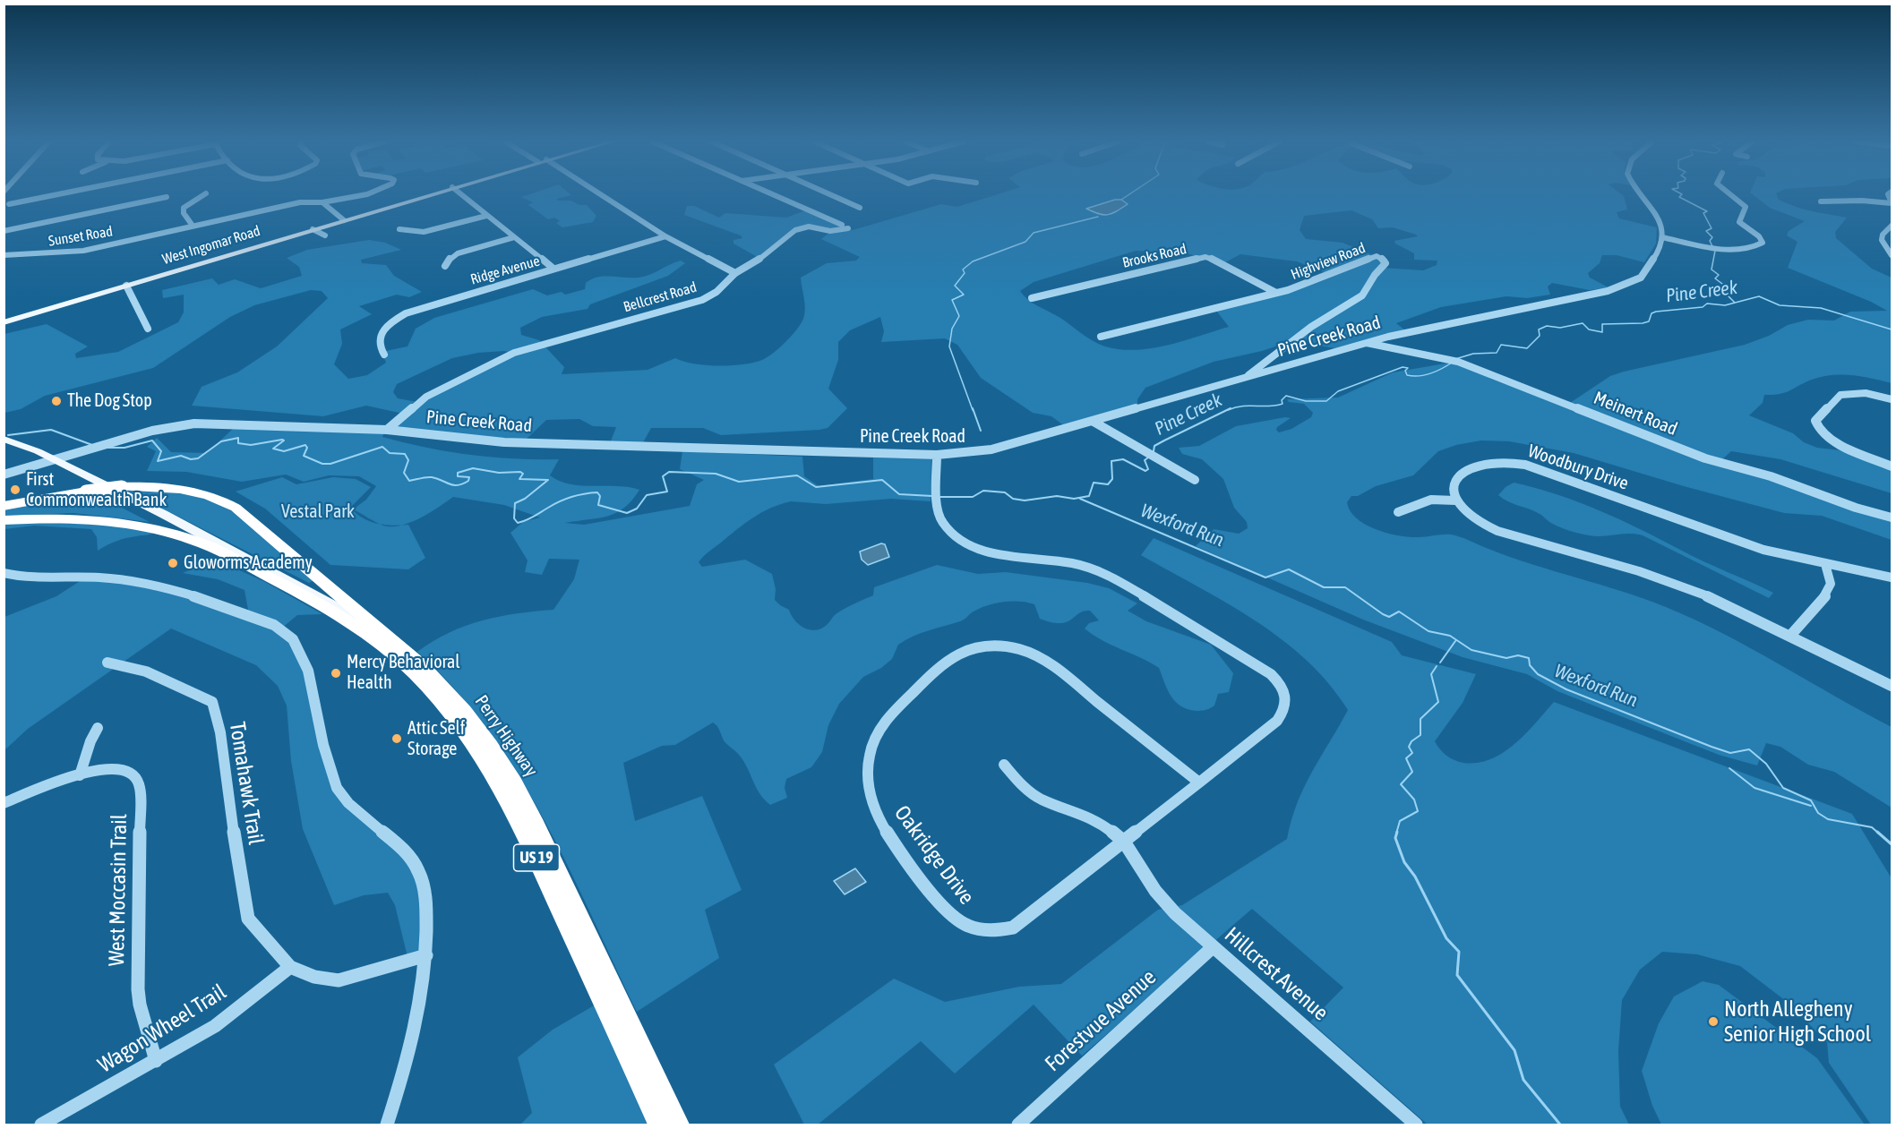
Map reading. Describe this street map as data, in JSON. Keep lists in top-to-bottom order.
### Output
{
  "streets": {
    "highway": ["Perry Highway", "US 19"],
    "main road": ["West Ingomar Road"],
    "street": [
      "Sunset Road",
      "Brooks Road",
      "Highview Road",
      "Ridge Avenue",
      "Bellcrest Road",
      "Pine Creek Road",
      "Meinert Road",
      "Woodbury Drive",
      "Tomahawk Trail",
      "Oakridge Drive",
      "West Moccasin Trail",
      "Hillcrest Avenue",
      "Forestvue Avenue",
      "Wagon Wheel Trail"
    ]
  },
  "crossings": [
    ["Brooks Road", "Highview Road"],
    ["Highview Road", "Pine Creek Road"],
    ["Ridge Avenue", "Bellcrest Road"],
    ["Bellcrest Road", "Pine Creek Road"],
    ["Pine Creek Road", "Meinert Road"],
    ["Pine Creek Road", "Perry Highway"],
    ["Pine Creek Road", "Oakridge Drive"],
    ["Tomahawk Trail", "Wagon Wheel Trail"],
    ["Oakridge Drive", "Hillcrest Avenue"],
    ["West Moccasin Trail", "Wagon Wheel Trail"],
    ["Hillcrest Avenue", "Forestvue Avenue"]
  ],
  "water": ["Pine Creek", "Wexford Run"],
  "parks": ["Vestal Park"],
  "places": [
    "The Dog Stop",
    "First Commonwealth Bank",
    "Gloworms Academy",
    "Mercy Behavioral Health",
    "Attic Self Storage",
    "North Allegheny Senior High School"
  ]
}
